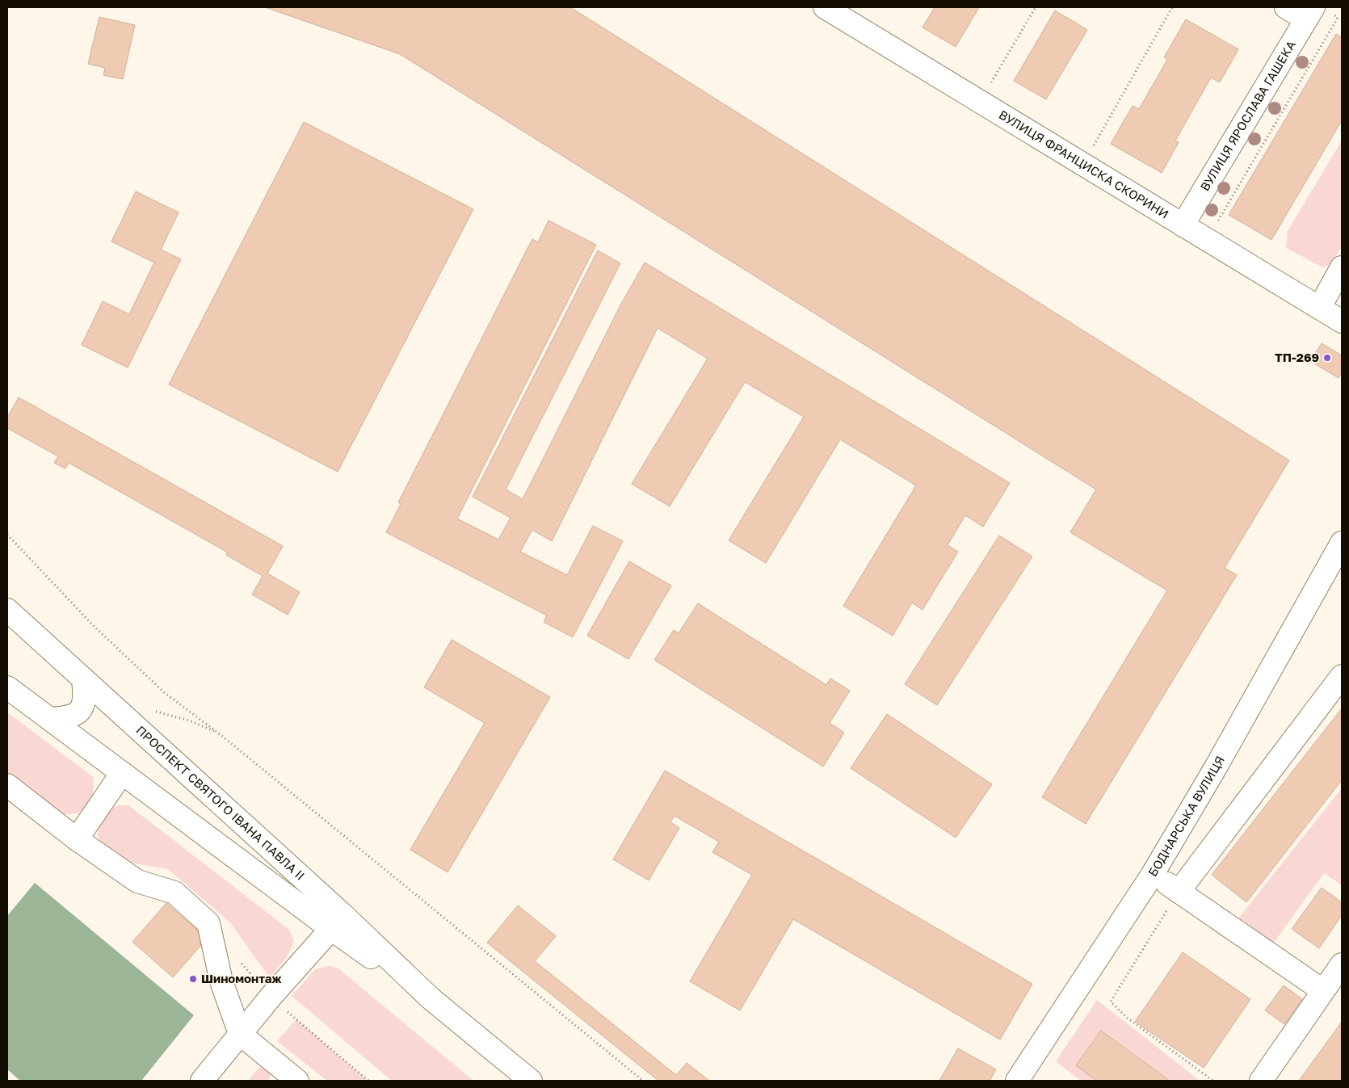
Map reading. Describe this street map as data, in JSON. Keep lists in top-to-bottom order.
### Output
{
  "streets": {
    "street": [
      "ВУЛИЦЯ ЯРОСЛАВА ГАШЕКА",
      "ВУЛИЦЯ ФРАНЦИСКА СКОРИНИ",
      "ПРОСПЕКТ СВЯТОГО ІВАНА ПАВЛА II",
      "БОДНАРСЬКА ВУЛИЦЯ"
    ]
  },
  "crossings": [
    ["ВУЛИЦЯ ЯРОСЛАВА ГАШЕКА", "ВУЛИЦЯ ФРАНЦИСКА СКОРИНИ"]
  ],
  "places": ["ТП-269", "Шиномонтаж"]
}
